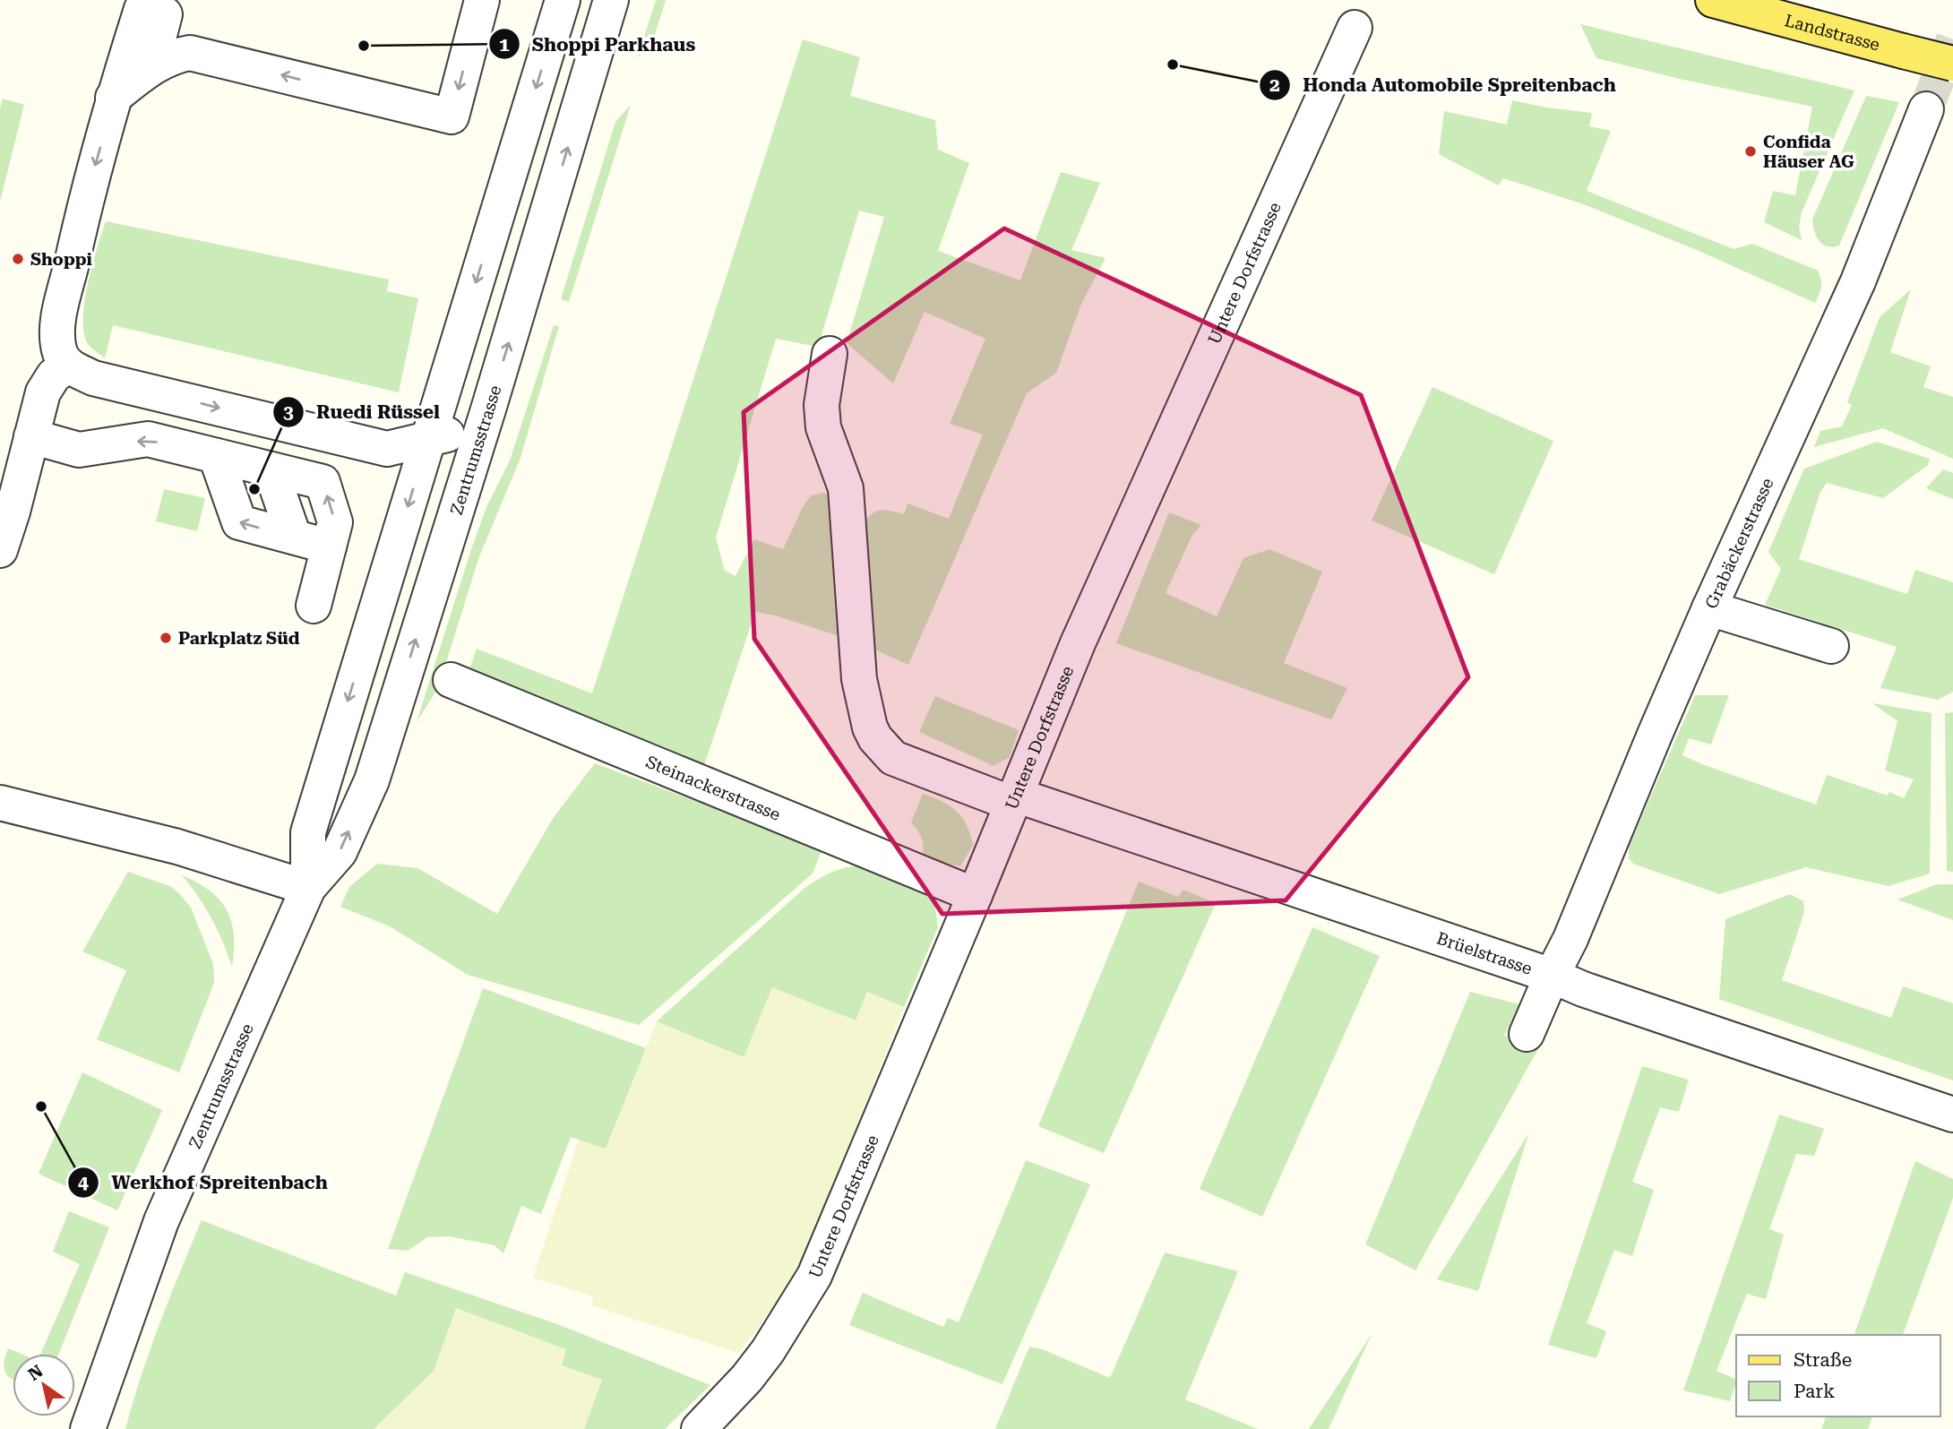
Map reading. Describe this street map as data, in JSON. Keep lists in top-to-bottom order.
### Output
{
  "streets": {
    "main road": ["Landstrasse"],
    "street": [
      "Untere Dorfstrasse",
      "Zentrumsstrasse",
      "Grabäckerstrasse",
      "Steinackerstrasse",
      "Brüelstrasse"
    ]
  },
  "crossings": [
    ["Untere Dorfstrasse", "Steinackerstrasse"],
    ["Untere Dorfstrasse", "Brüelstrasse"],
    ["Grabäckerstrasse", "Brüelstrasse"]
  ],
  "places": [
    "Shoppi Parkhaus",
    "Honda Automobile Spreitenbach",
    "Confida Häuser AG",
    "Shoppi",
    "Ruedi Rüssel",
    "Parkplatz Süd",
    "Werkhof Spreitenbach"
  ],
  "legend": ["Straße", "Park"],
  "north": "top left"
}
